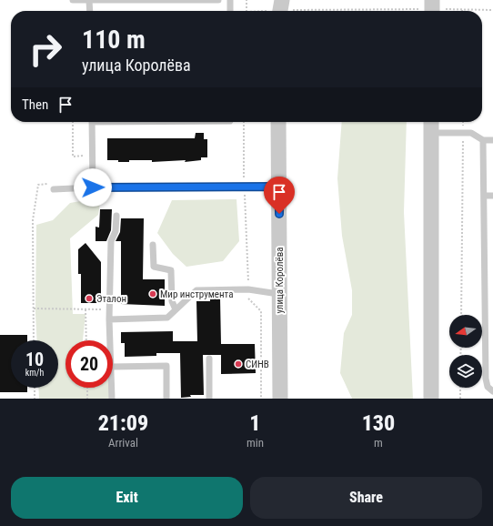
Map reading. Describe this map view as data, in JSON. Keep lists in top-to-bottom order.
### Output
{
  "streets": {
    "street": ["улица Королёва"]
  },
  "places": ["Мир инструмента", "Эталон", "СИНВ"],
  "north": "left",
  "page": {
    "turn": ["110 m", "улица Королёва"],
    "then": "Then",
    "speed": "10 km/h",
    "limit": "20",
    "eta": [
      "21:09",
      "Arrival",
      "1",
      "min",
      "130",
      "m"
    ],
    "buttons": ["Exit", "Share"]
  }
}
